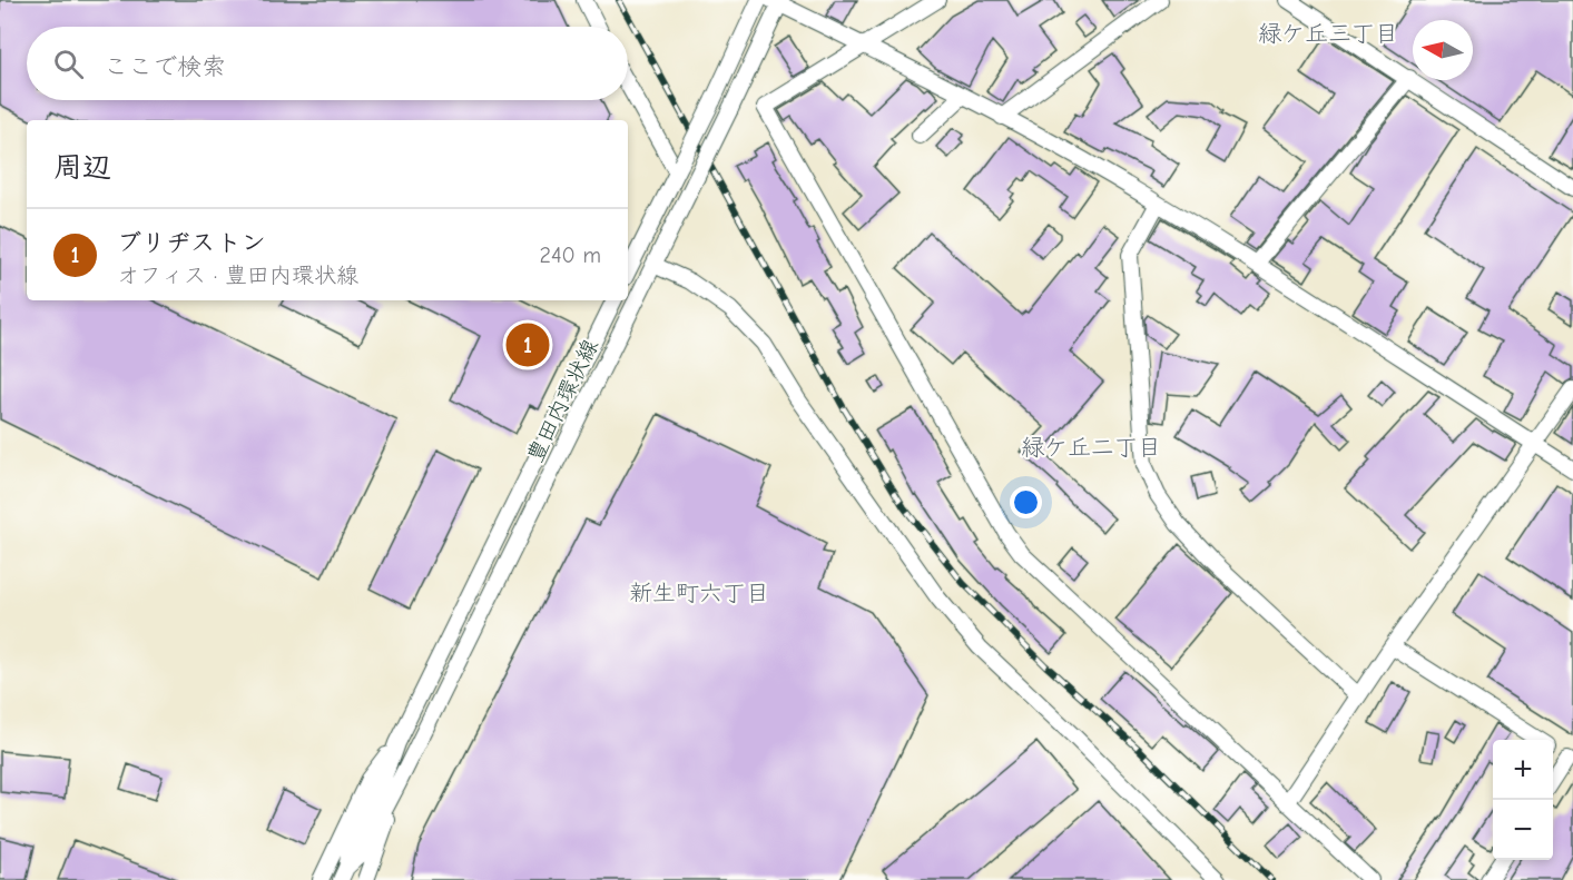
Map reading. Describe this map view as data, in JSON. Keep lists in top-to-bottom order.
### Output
{
  "streets": {
    "street": ["豊田内環状線"]
  },
  "districts": ["緑ケ丘三丁目", "緑ケ丘二丁目", "新生町六丁目"],
  "north": "left",
  "page": {
    "search": "ここで検索",
    "heading": "周辺",
    "list": [
      {
        "mark": "1",
        "name": "ブリヂストン",
        "note": "オフィス · 豊田内環状線",
        "value": "240 m"
      }
    ],
    "pins": "1",
    "map_buttons": ["+", "−"]
  }
}
